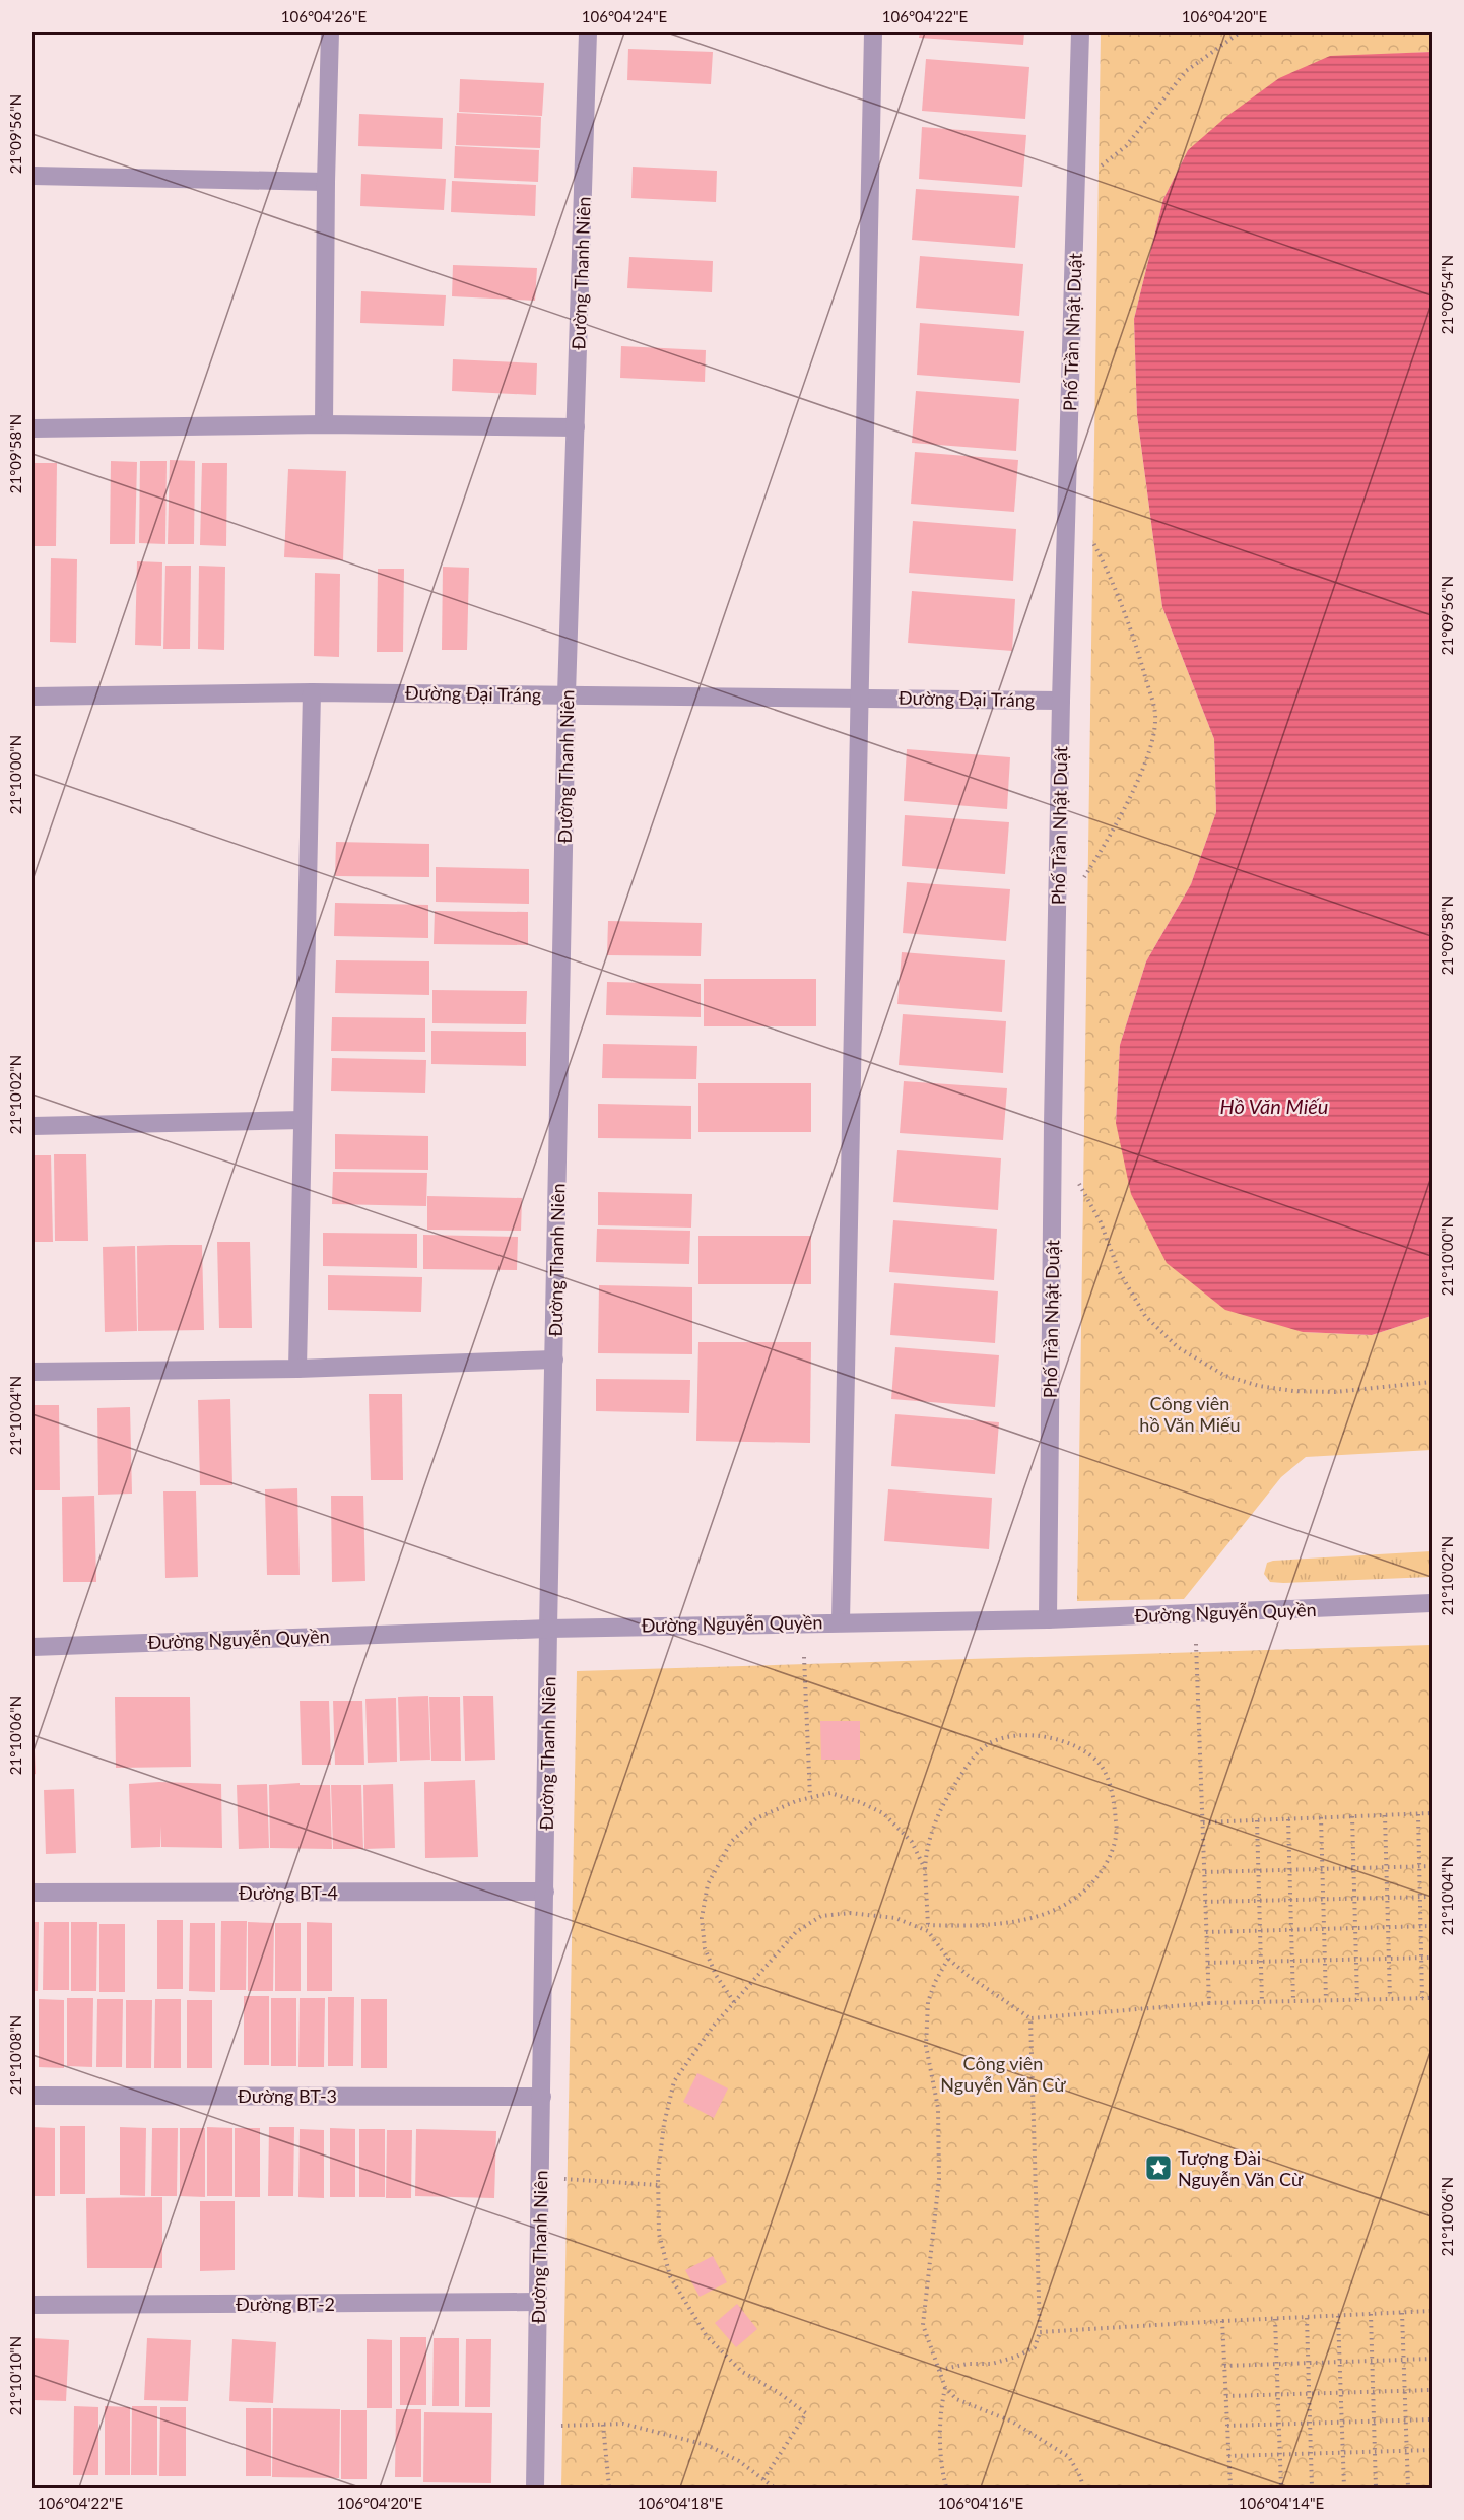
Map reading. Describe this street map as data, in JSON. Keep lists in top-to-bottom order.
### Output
{
  "streets": {
    "street": [
      "Đường Thanh Niên",
      "Phố Trần Nhật Duật",
      "Đường Đại Tráng",
      "Đường Nguyễn Quyền",
      "Đường BT-4",
      "Đường BT-3",
      "Đường BT-2"
    ]
  },
  "crossings": [
    ["Đường Thanh Niên", "Đường Đại Tráng"],
    ["Đường Thanh Niên", "Đường Nguyễn Quyền"],
    ["Đường Thanh Niên", "Đường BT-4"],
    ["Đường Thanh Niên", "Đường BT-3"],
    ["Đường Thanh Niên", "Đường BT-2"],
    ["Phố Trần Nhật Duật", "Đường Đại Tráng"],
    ["Phố Trần Nhật Duật", "Đường Nguyễn Quyền"]
  ],
  "water": ["Hồ Văn Miếu"],
  "parks": ["Công viên hồ Văn Miếu", "Công viên Nguyễn Văn Cừ"],
  "places": {
    "place": ["Tượng Đài Nguyễn Văn Cừ"]
  },
  "coordinates": [
    "106°04'26\"E",
    "106°04'24\"E",
    "106°04'22\"E",
    "106°04'20\"E",
    "21°09'56\"N",
    "21°09'54\"N",
    "21°09'58\"N",
    "21°10'00\"N",
    "21°10'02\"N",
    "21°10'04\"N",
    "21°10'06\"N",
    "21°10'08\"N",
    "21°10'10\"N",
    "106°04'18\"E",
    "106°04'16\"E",
    "106°04'14\"E"
  ]
}
